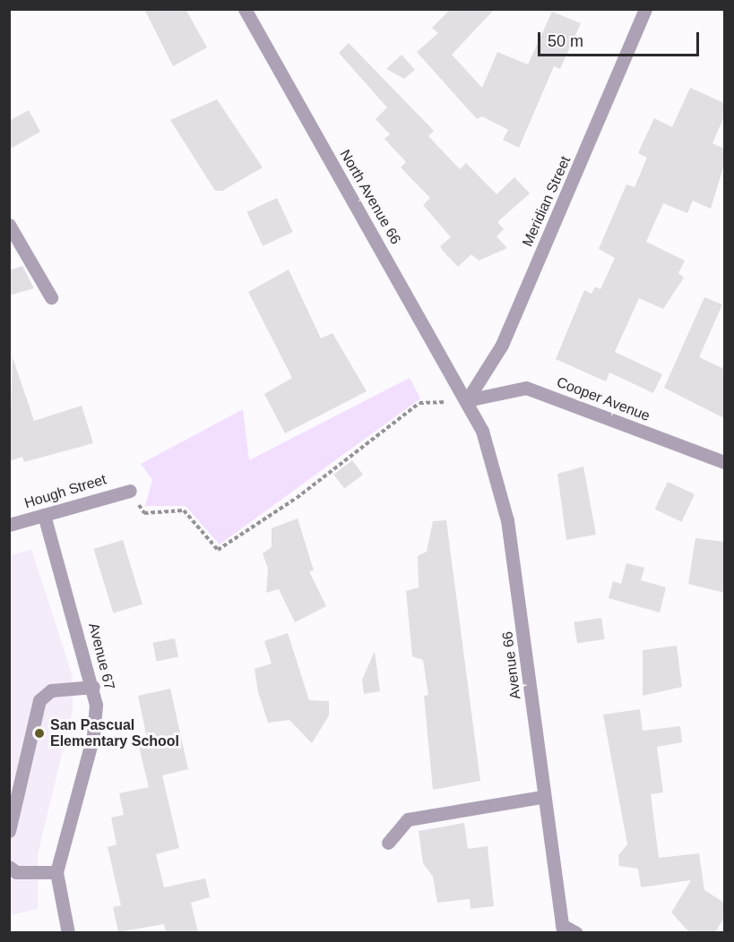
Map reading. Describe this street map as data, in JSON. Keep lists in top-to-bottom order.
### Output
{
  "streets": {
    "street": [
      "North Avenue 66",
      "Meridian Street",
      "Cooper Avenue",
      "Hough Street",
      "Avenue 67",
      "Avenue 66"
    ]
  },
  "crossings": [
    ["North Avenue 66", "Meridian Street"],
    ["North Avenue 66", "Cooper Avenue"],
    ["North Avenue 66", "Avenue 66"],
    ["Meridian Street", "Cooper Avenue"],
    ["Meridian Street", "Avenue 66"],
    ["Cooper Avenue", "Avenue 66"],
    ["Hough Street", "Avenue 67"]
  ],
  "places": ["San Pascual Elementary School"],
  "scale_bar": "50 m"
}
